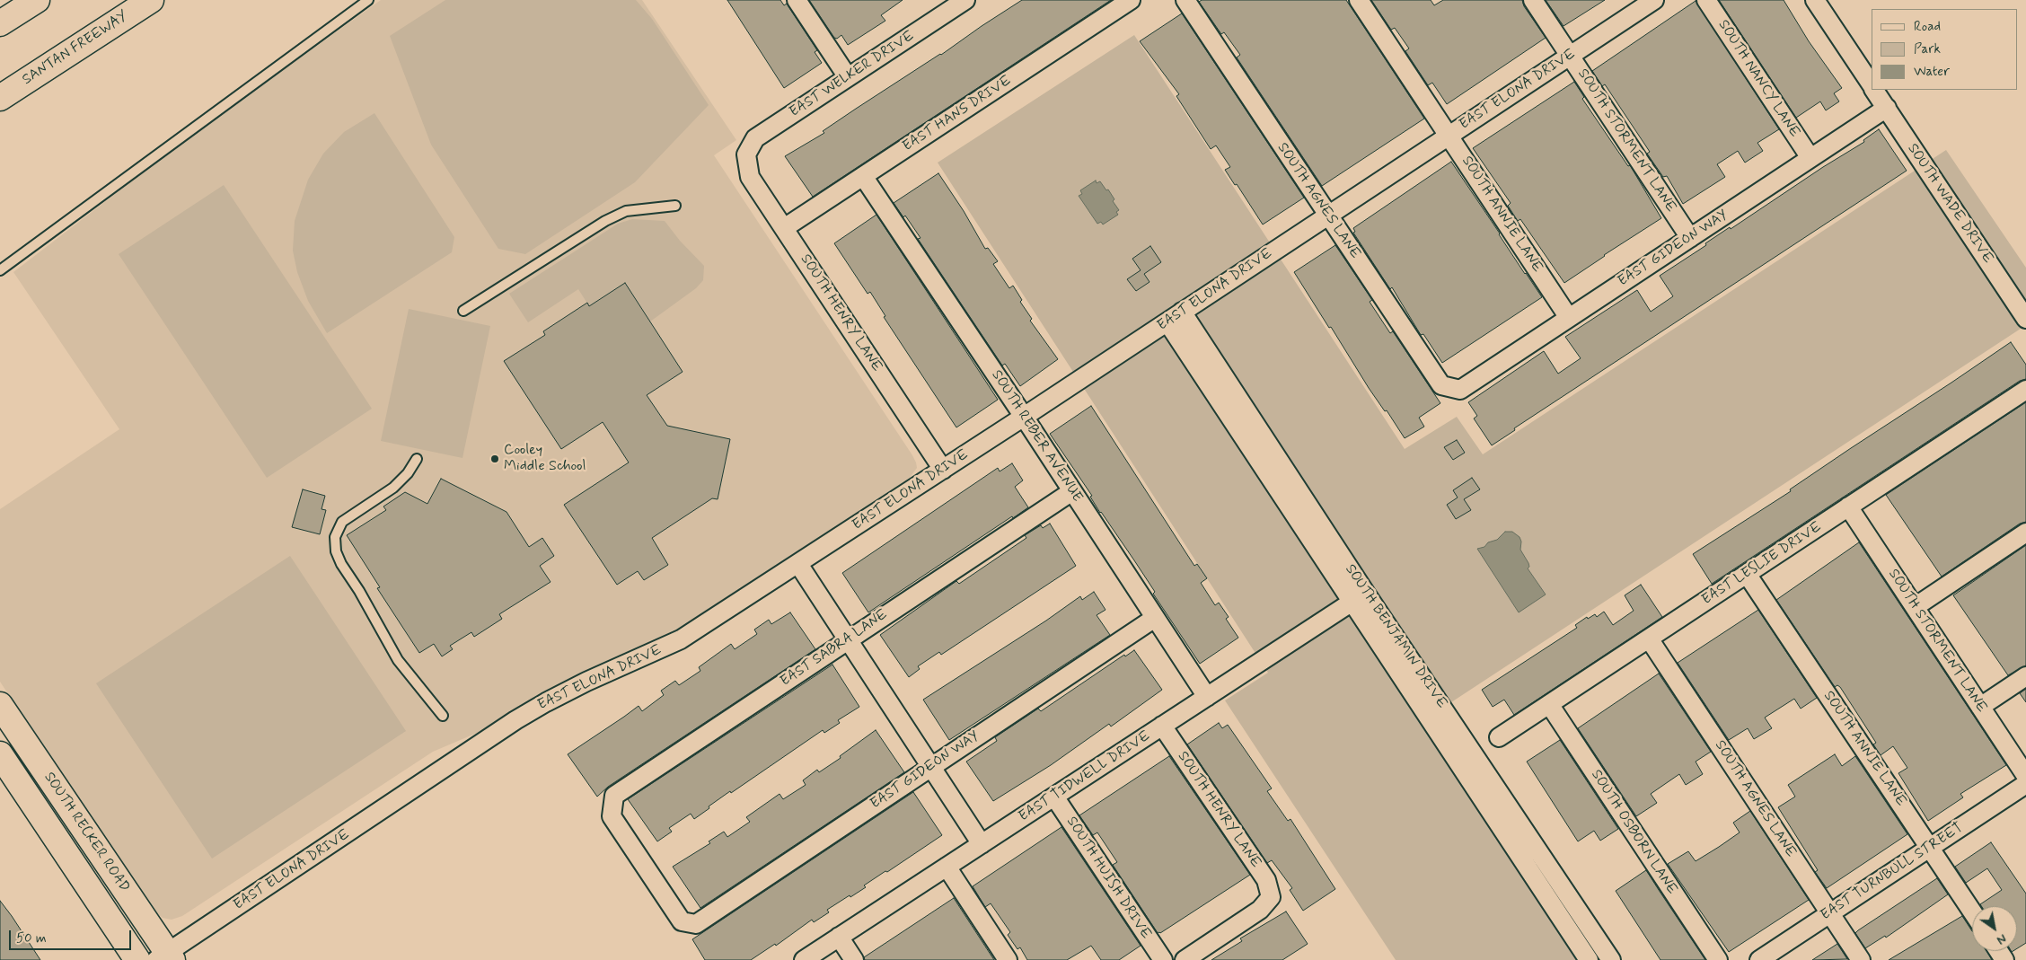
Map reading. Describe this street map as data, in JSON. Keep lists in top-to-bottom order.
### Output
{
  "streets": {
    "main road": ["SANTAN FREEWAY", "SOUTH RECKER ROAD"],
    "street": [
      "EAST WELKER DRIVE",
      "SOUTH NANCY LANE",
      "EAST ELONA DRIVE",
      "EAST HANS DRIVE",
      "SOUTH STORMENT LANE",
      "SOUTH AGNES LANE",
      "SOUTH WADE DRIVE",
      "SOUTH ANNIE LANE",
      "EAST GIDEON WAY",
      "SOUTH HENRY LANE",
      "SOUTH REBER AVENUE",
      "EAST LESLIE DRIVE",
      "SOUTH BENJAMIN DRIVE",
      "EAST SABRA LANE",
      "EAST TIDWELL DRIVE",
      "SOUTH OSBORN LANE",
      "EAST TURNBULL STREET",
      "SOUTH HUISH DRIVE"
    ]
  },
  "crossings": [
    ["EAST WELKER DRIVE", "SOUTH HENRY LANE"],
    ["SOUTH NANCY LANE", "EAST GIDEON WAY"],
    ["EAST ELONA DRIVE", "SOUTH STORMENT LANE"],
    ["EAST ELONA DRIVE", "SOUTH AGNES LANE"],
    ["EAST ELONA DRIVE", "SOUTH ANNIE LANE"],
    ["EAST ELONA DRIVE", "SOUTH HENRY LANE"],
    ["EAST ELONA DRIVE", "SOUTH REBER AVENUE"],
    ["EAST ELONA DRIVE", "SOUTH BENJAMIN DRIVE"],
    ["EAST ELONA DRIVE", "SOUTH RECKER ROAD"],
    ["EAST HANS DRIVE", "SOUTH HENRY LANE"],
    ["EAST HANS DRIVE", "SOUTH REBER AVENUE"],
    ["SOUTH STORMENT LANE", "EAST GIDEON WAY"],
    ["SOUTH STORMENT LANE", "EAST LESLIE DRIVE"],
    ["SOUTH AGNES LANE", "EAST GIDEON WAY"],
    ["SOUTH AGNES LANE", "EAST LESLIE DRIVE"],
    ["SOUTH AGNES LANE", "EAST TURNBULL STREET"],
    ["SOUTH WADE DRIVE", "EAST GIDEON WAY"],
    ["SOUTH ANNIE LANE", "EAST GIDEON WAY"],
    ["SOUTH ANNIE LANE", "EAST LESLIE DRIVE"],
    ["SOUTH ANNIE LANE", "EAST TURNBULL STREET"],
    ["EAST GIDEON WAY", "SOUTH REBER AVENUE"],
    ["EAST GIDEON WAY", "EAST SABRA LANE"],
    ["SOUTH HENRY LANE", "EAST TIDWELL DRIVE"],
    ["SOUTH REBER AVENUE", "EAST SABRA LANE"],
    ["SOUTH REBER AVENUE", "EAST TIDWELL DRIVE"],
    ["EAST LESLIE DRIVE", "SOUTH OSBORN LANE"],
    ["SOUTH BENJAMIN DRIVE", "EAST TIDWELL DRIVE"],
    ["EAST TIDWELL DRIVE", "SOUTH HUISH DRIVE"]
  ],
  "places": ["Cooley Middle School"],
  "legend": ["Road", "Park", "Water"],
  "scale_bar": "50 m",
  "north": "bottom right"
}
